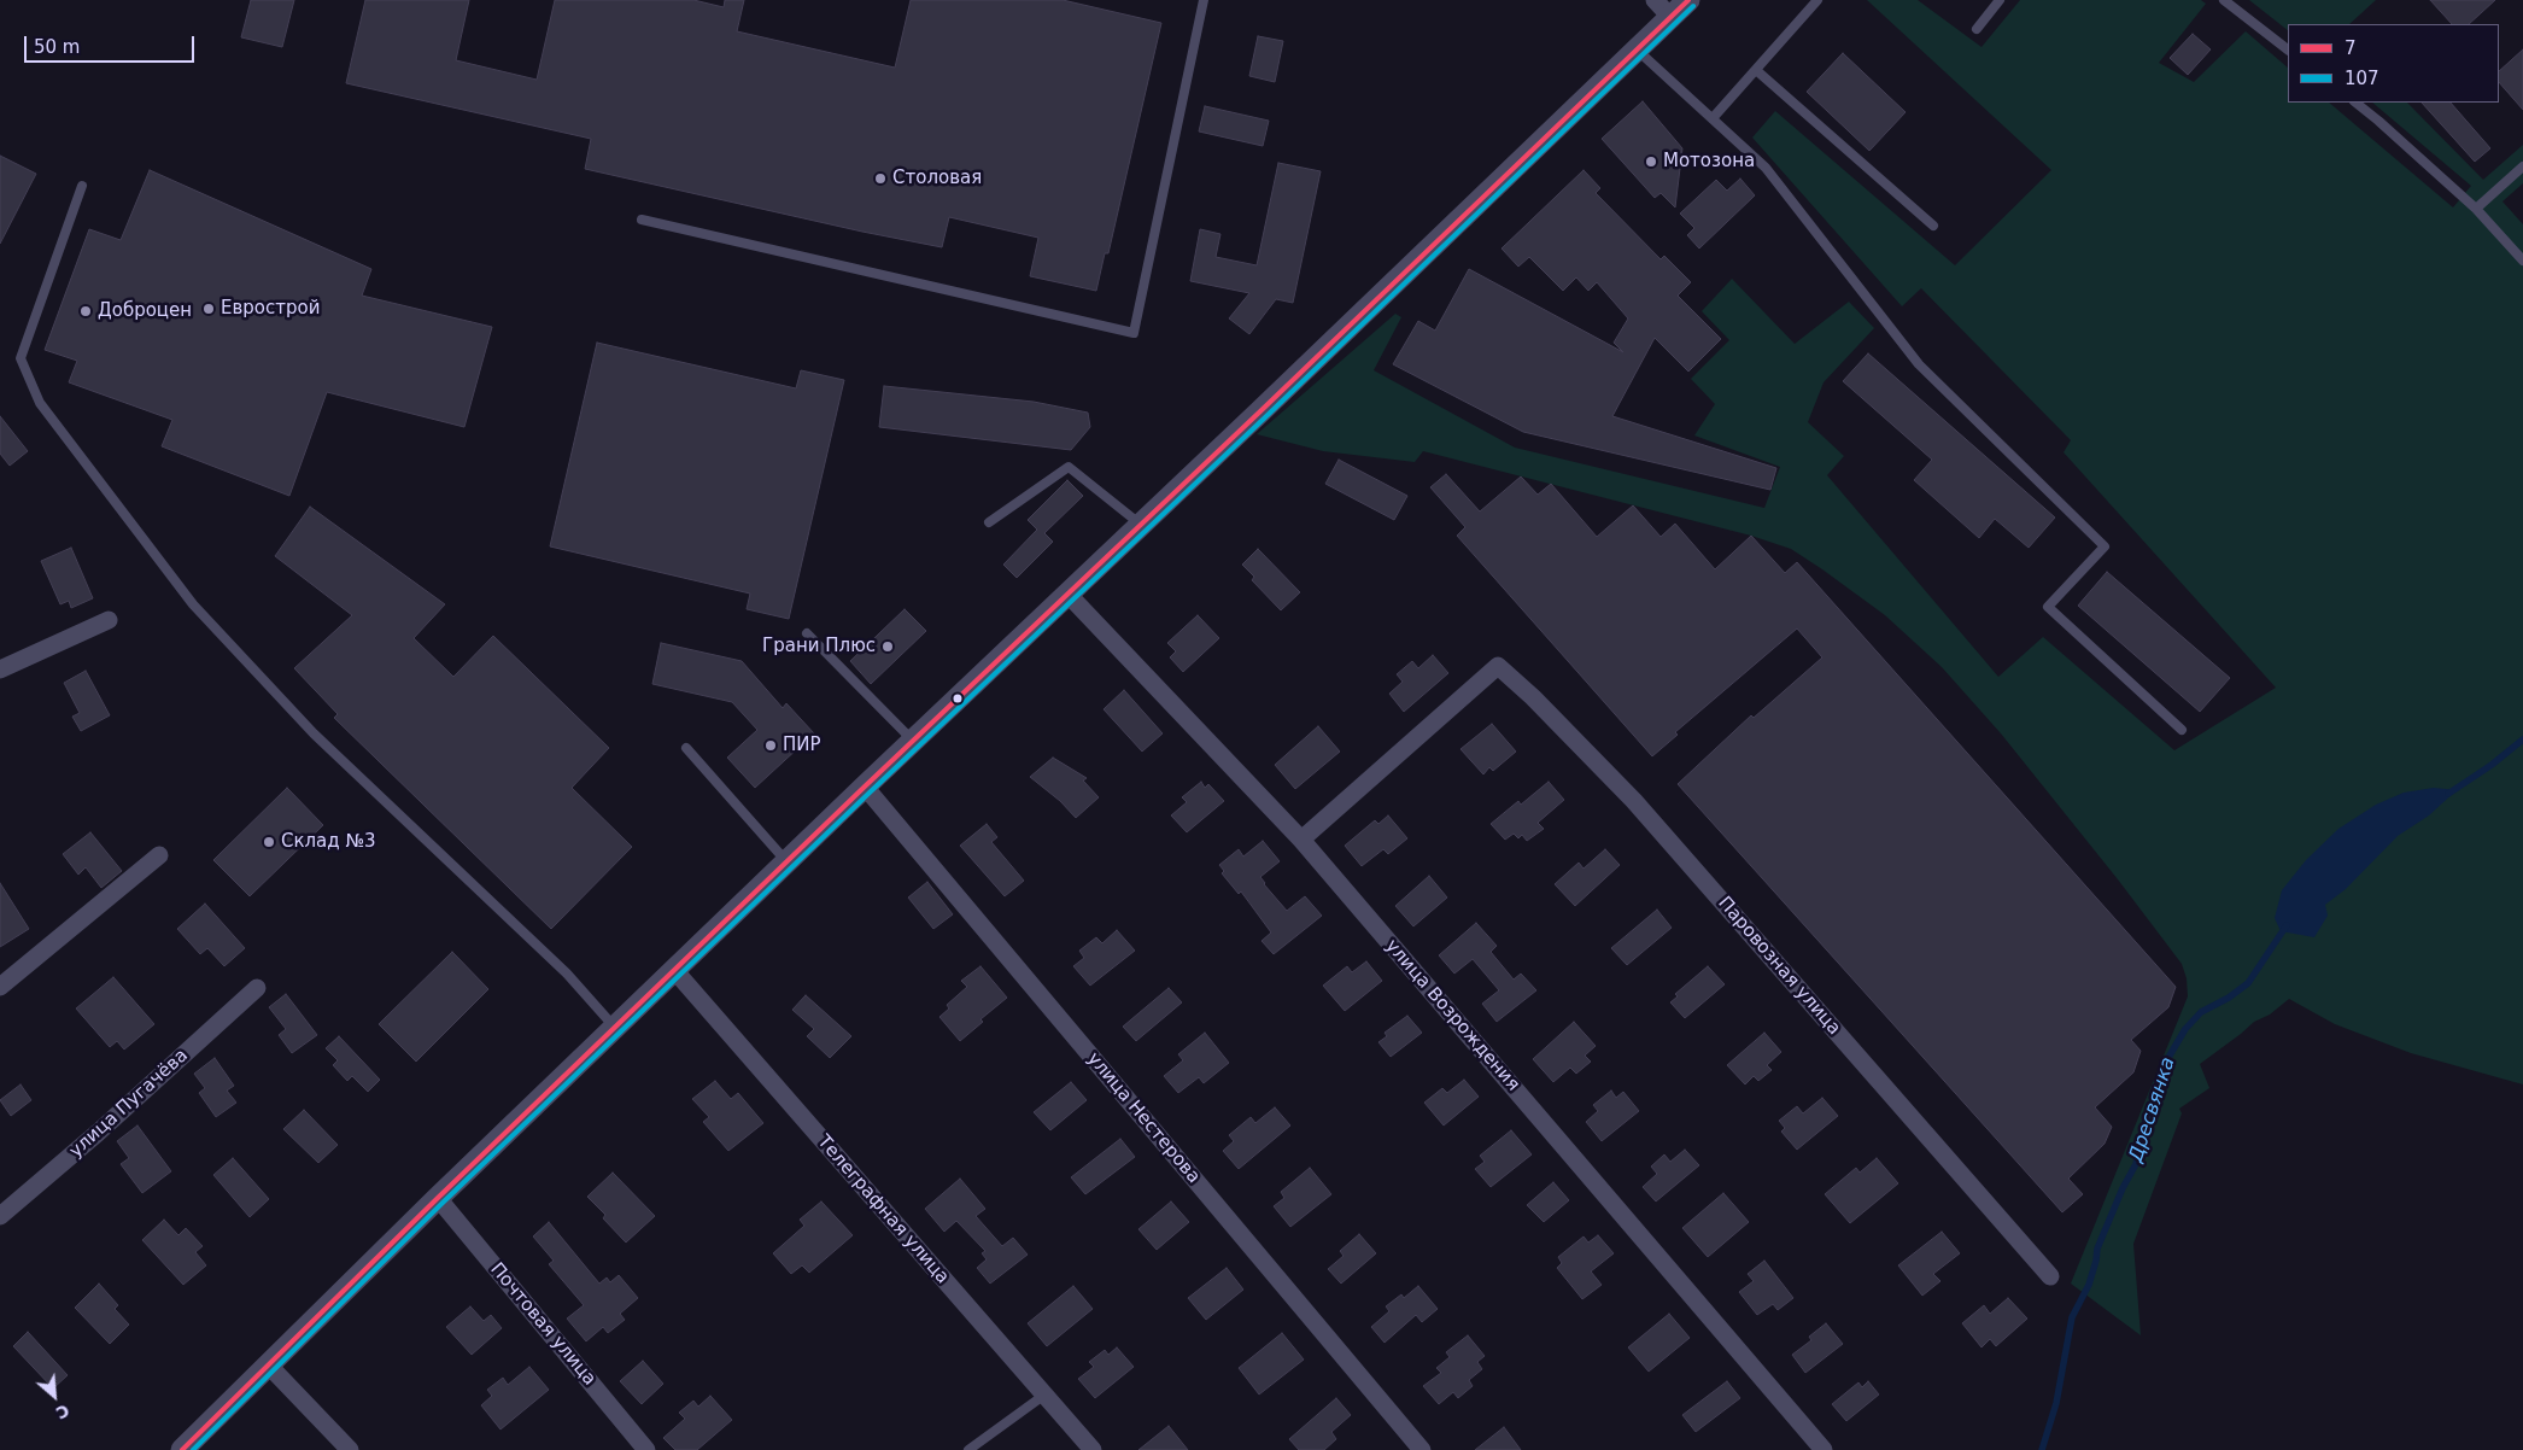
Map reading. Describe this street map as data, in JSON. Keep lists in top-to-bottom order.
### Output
{
  "streets": {
    "street": [
      "Паровозная улица",
      "улица Возрождения",
      "улица Пугачёва",
      "улица Нестерова",
      "Телеграфная улица",
      "Почтовая улица"
    ]
  },
  "crossings": [
    ["Паровозная улица", "улица Возрождения"]
  ],
  "water": ["Дресвянка"],
  "places": [
    "Мотозона",
    "Столовая",
    "Еврострой",
    "Доброцен",
    "Грани Плюс",
    "ПИР",
    "Склад №3"
  ],
  "lines": ["transit line 7", "transit line 107"],
  "legend": ["7", "107"],
  "scale_bar": "50 m",
  "north": "bottom right"
}
